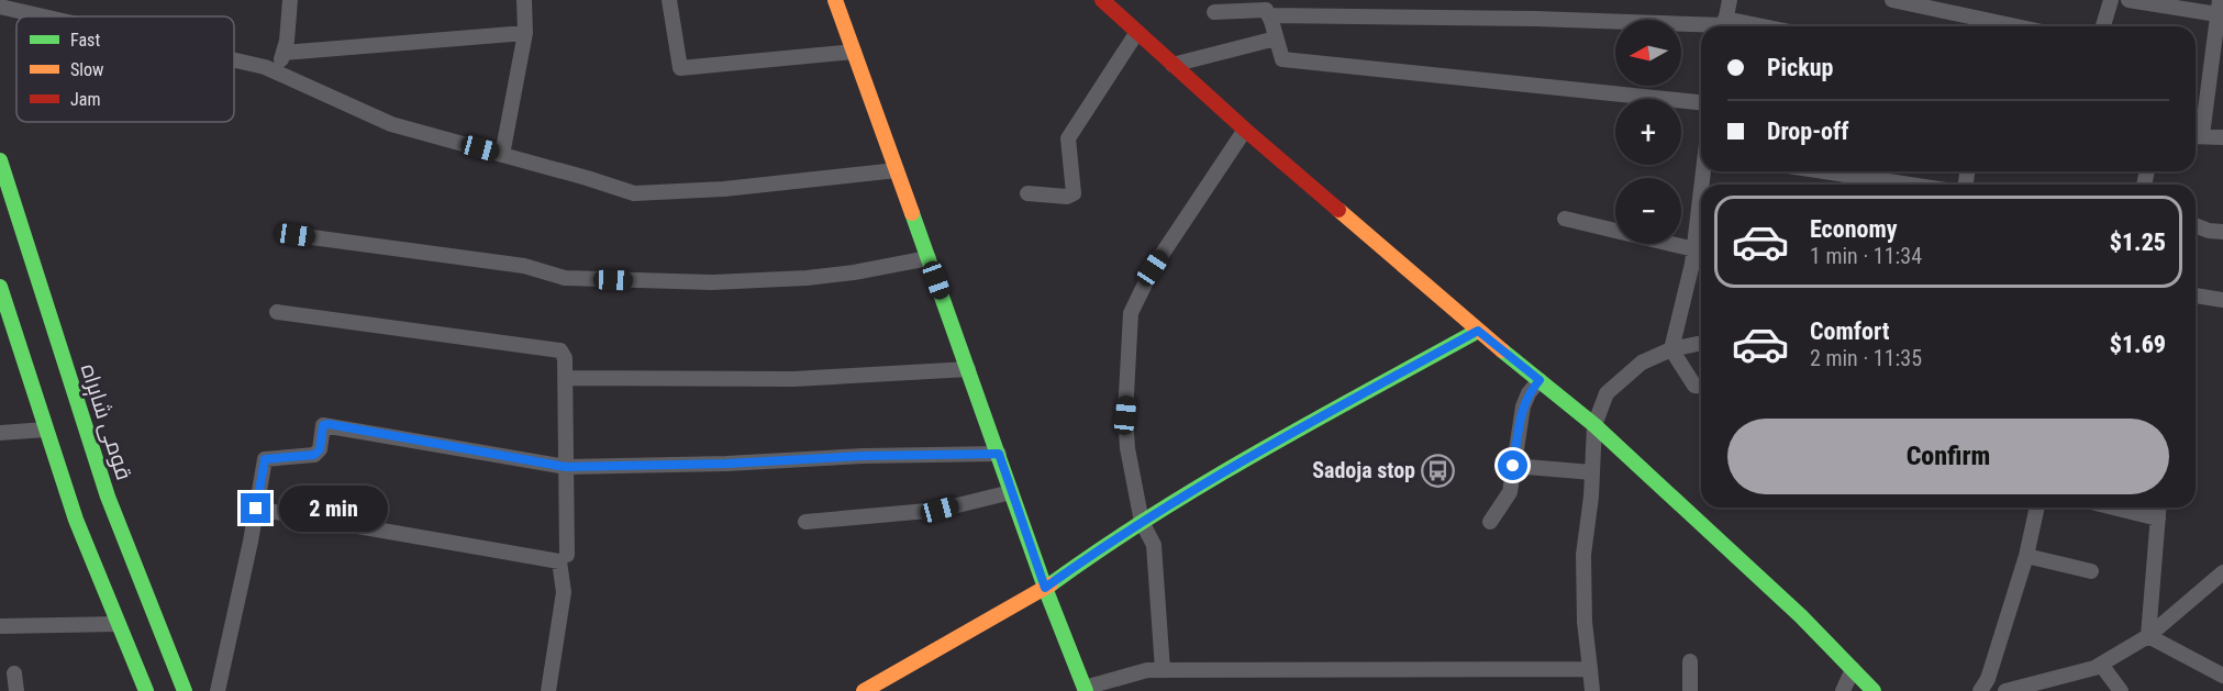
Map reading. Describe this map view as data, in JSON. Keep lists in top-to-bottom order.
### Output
{
  "streets": {
    "main road": ["قومی شاہراہ"]
  },
  "places": {
    "bus stop": ["Sadoja stop"]
  },
  "legend": ["Fast", "Slow", "Jam"],
  "north": "left",
  "page": {
    "map_buttons": ["+", "−"],
    "banner": ["Pickup", "Drop-off"],
    "list": [
      {
        "name": "Economy",
        "note": "1 min · 11:34",
        "value": "$1.25"
      },
      {
        "name": "Comfort",
        "note": "2 min · 11:35",
        "value": "$1.69"
      }
    ],
    "buttons": "Confirm",
    "bubble": "2 min"
  }
}
